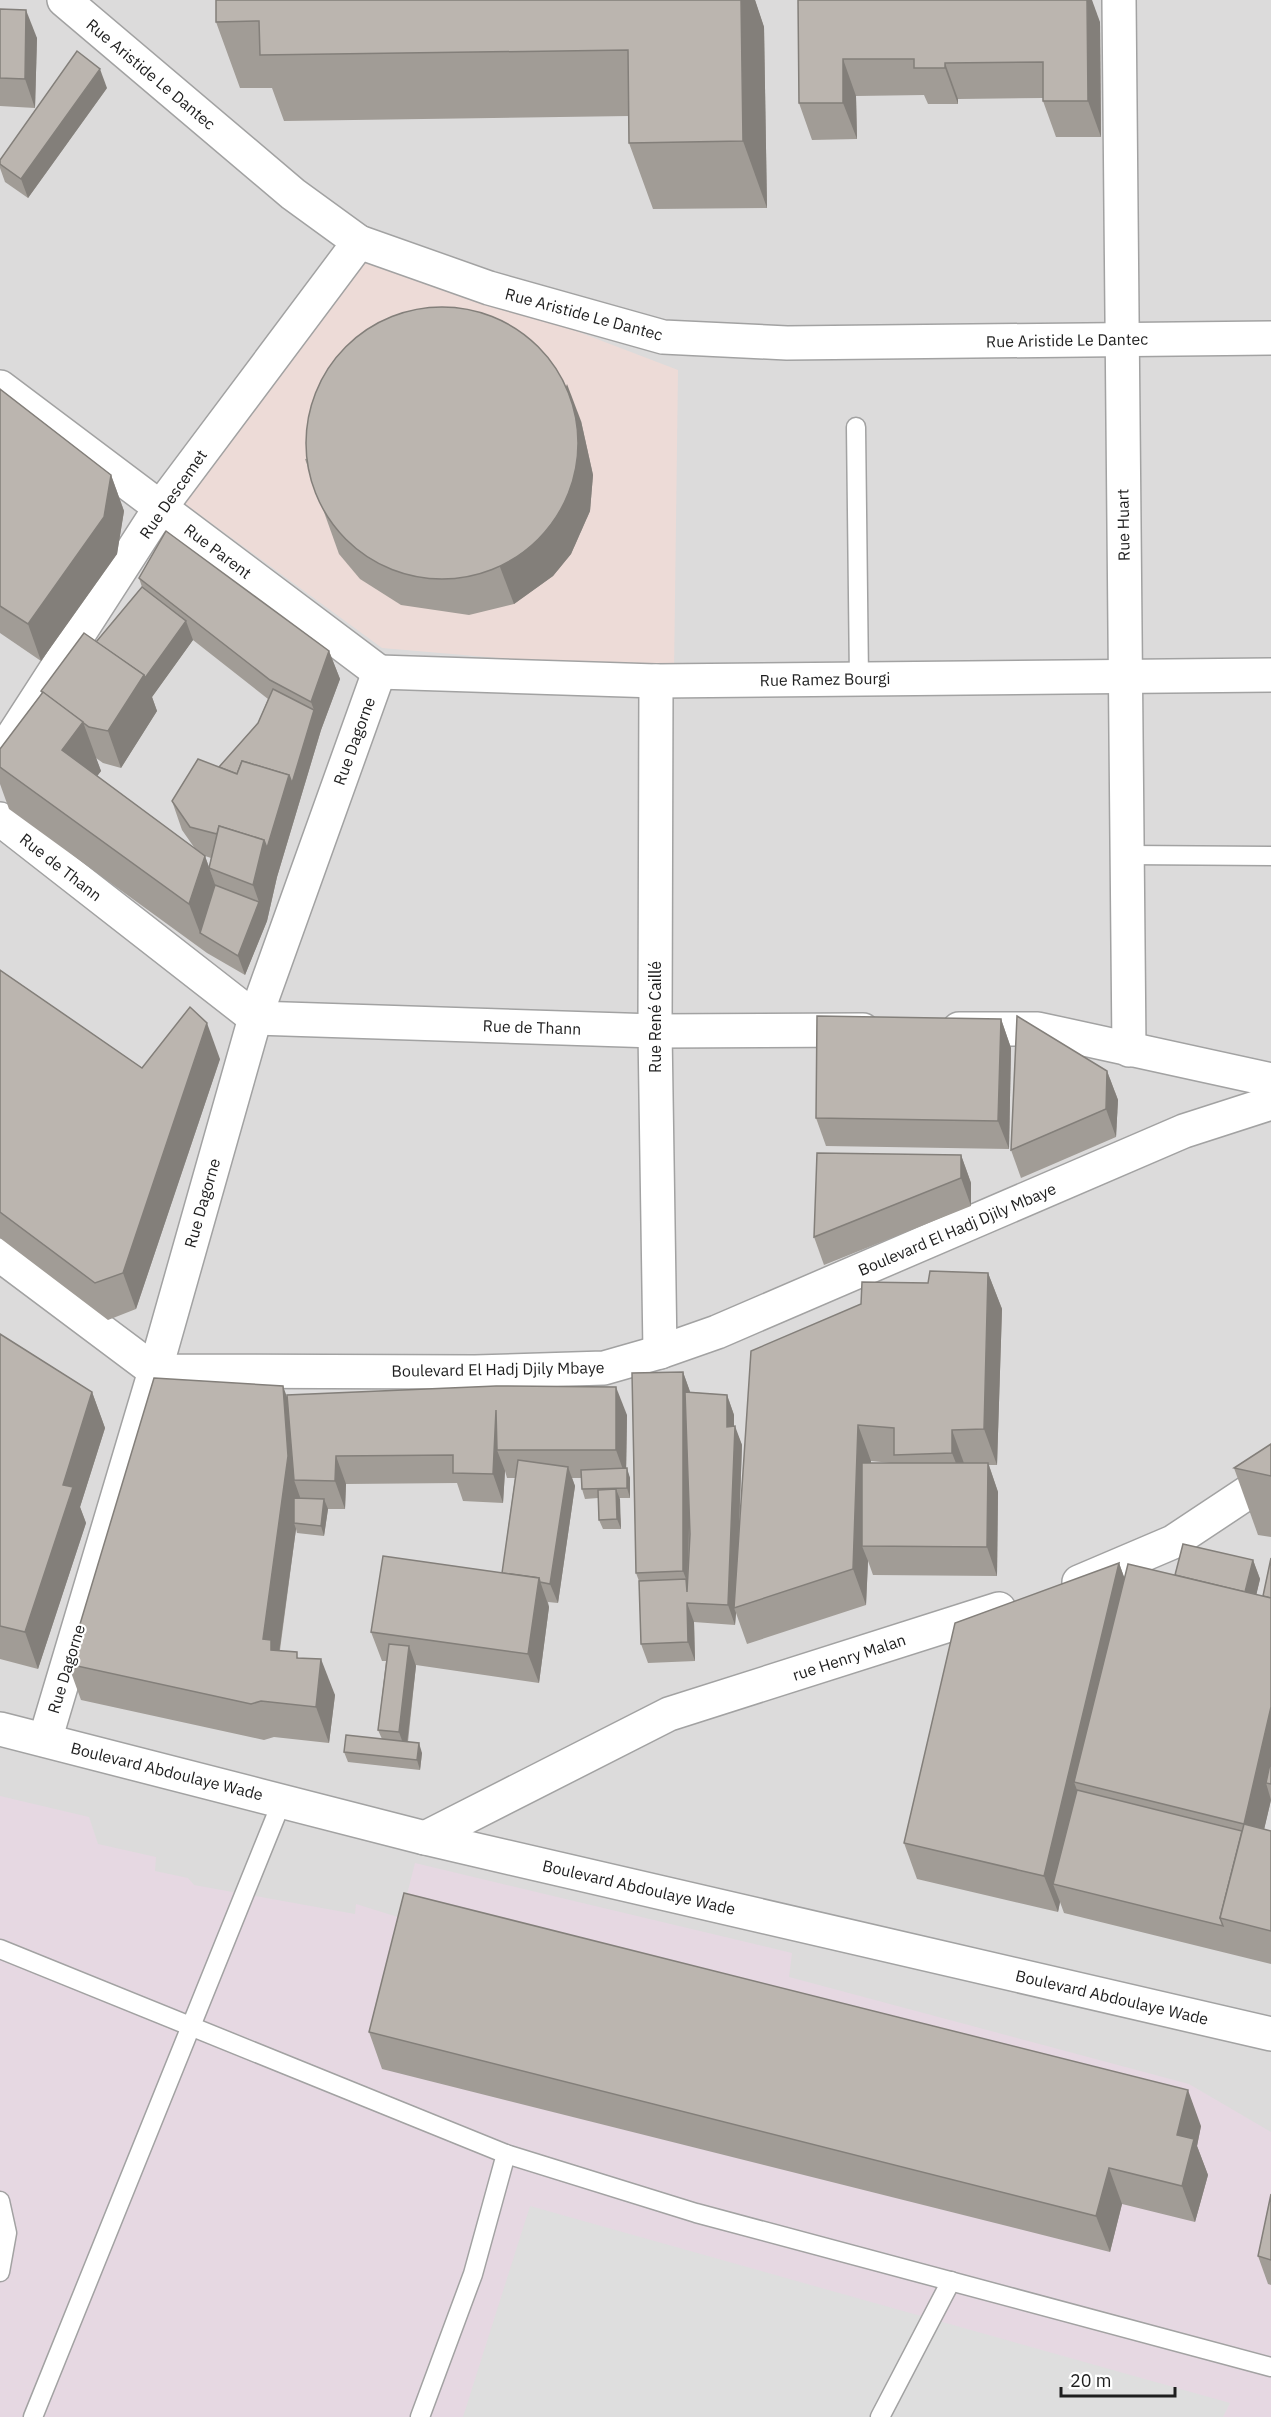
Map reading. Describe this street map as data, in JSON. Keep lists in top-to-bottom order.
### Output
{
  "streets": {
    "street": [
      "Rue Aristide Le Dantec",
      "Rue Descemet",
      "Rue Huart",
      "Rue Parent",
      "Rue Ramez Bourgi",
      "Rue Dagorne",
      "Rue de Thann",
      "Rue René Caillé",
      "Boulevard El Hadj Djily Mbaye",
      "rue Henry Malan",
      "Boulevard Abdoulaye Wade"
    ]
  },
  "crossings": [
    ["Rue Aristide Le Dantec", "Rue Descemet"],
    ["Rue Aristide Le Dantec", "Rue Huart"],
    ["Rue Descemet", "Rue Parent"],
    ["Rue Huart", "Rue Ramez Bourgi"],
    ["Rue Parent", "Rue Ramez Bourgi"],
    ["Rue Parent", "Rue Dagorne"],
    ["Rue Ramez Bourgi", "Rue Dagorne"],
    ["Rue Ramez Bourgi", "Rue René Caillé"],
    ["Rue Dagorne", "Rue de Thann"],
    ["Rue Dagorne", "Boulevard El Hadj Djily Mbaye"],
    ["Rue Dagorne", "Boulevard Abdoulaye Wade"],
    ["Rue de Thann", "Rue René Caillé"],
    ["Rue René Caillé", "Boulevard El Hadj Djily Mbaye"],
    ["rue Henry Malan", "Boulevard Abdoulaye Wade"]
  ],
  "scale_bar": "20 m"
}
